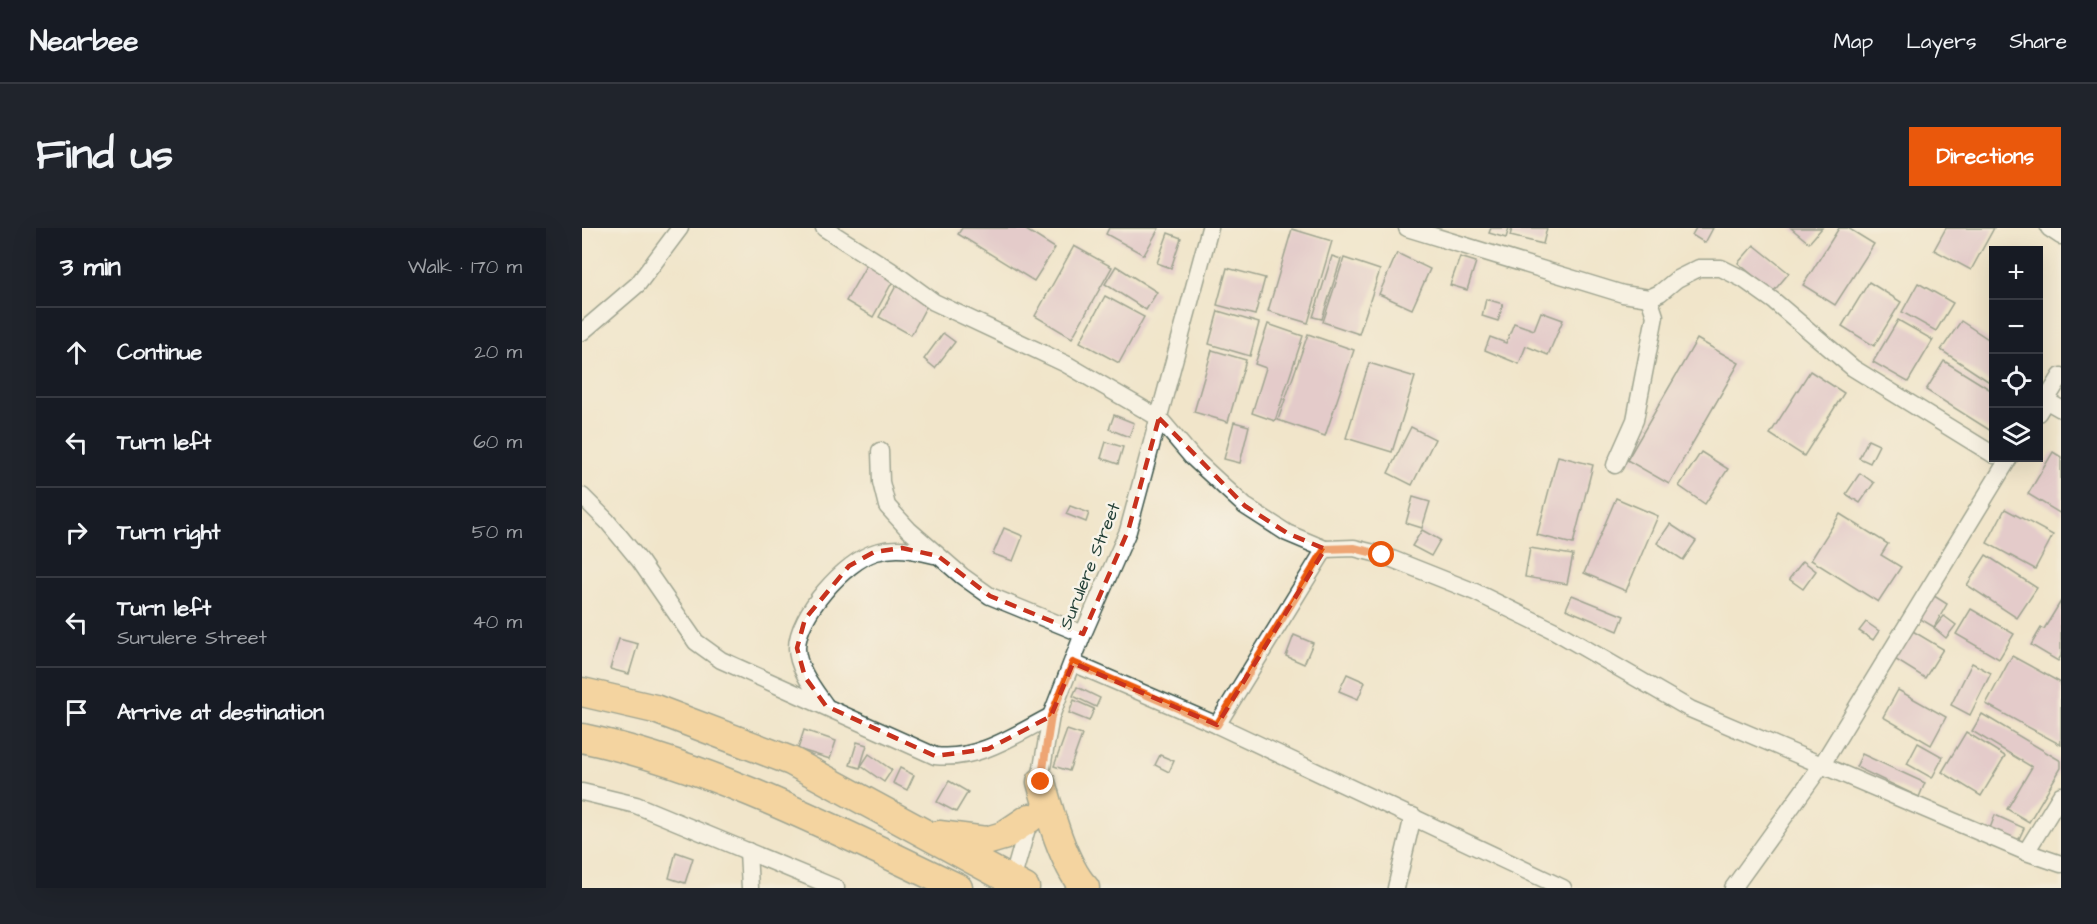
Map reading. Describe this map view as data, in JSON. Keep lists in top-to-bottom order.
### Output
{
  "streets": {
    "street": ["Surulere Street"]
  },
  "page": {
    "header": "Nearbee",
    "nav": ["Map", "Layers", "Share"],
    "title": "Find us",
    "buttons": "Directions",
    "heading": ["3 min", "Walk · 170 m"],
    "map_buttons": ["+", "−"],
    "list": [
      ["Continue", "20 m"],
      ["Turn left", "60 m"],
      ["Turn right", "50 m"],
      ["Turn left", "Surulere Street", "40 m"],
      "Arrive at destination"
    ]
  }
}
